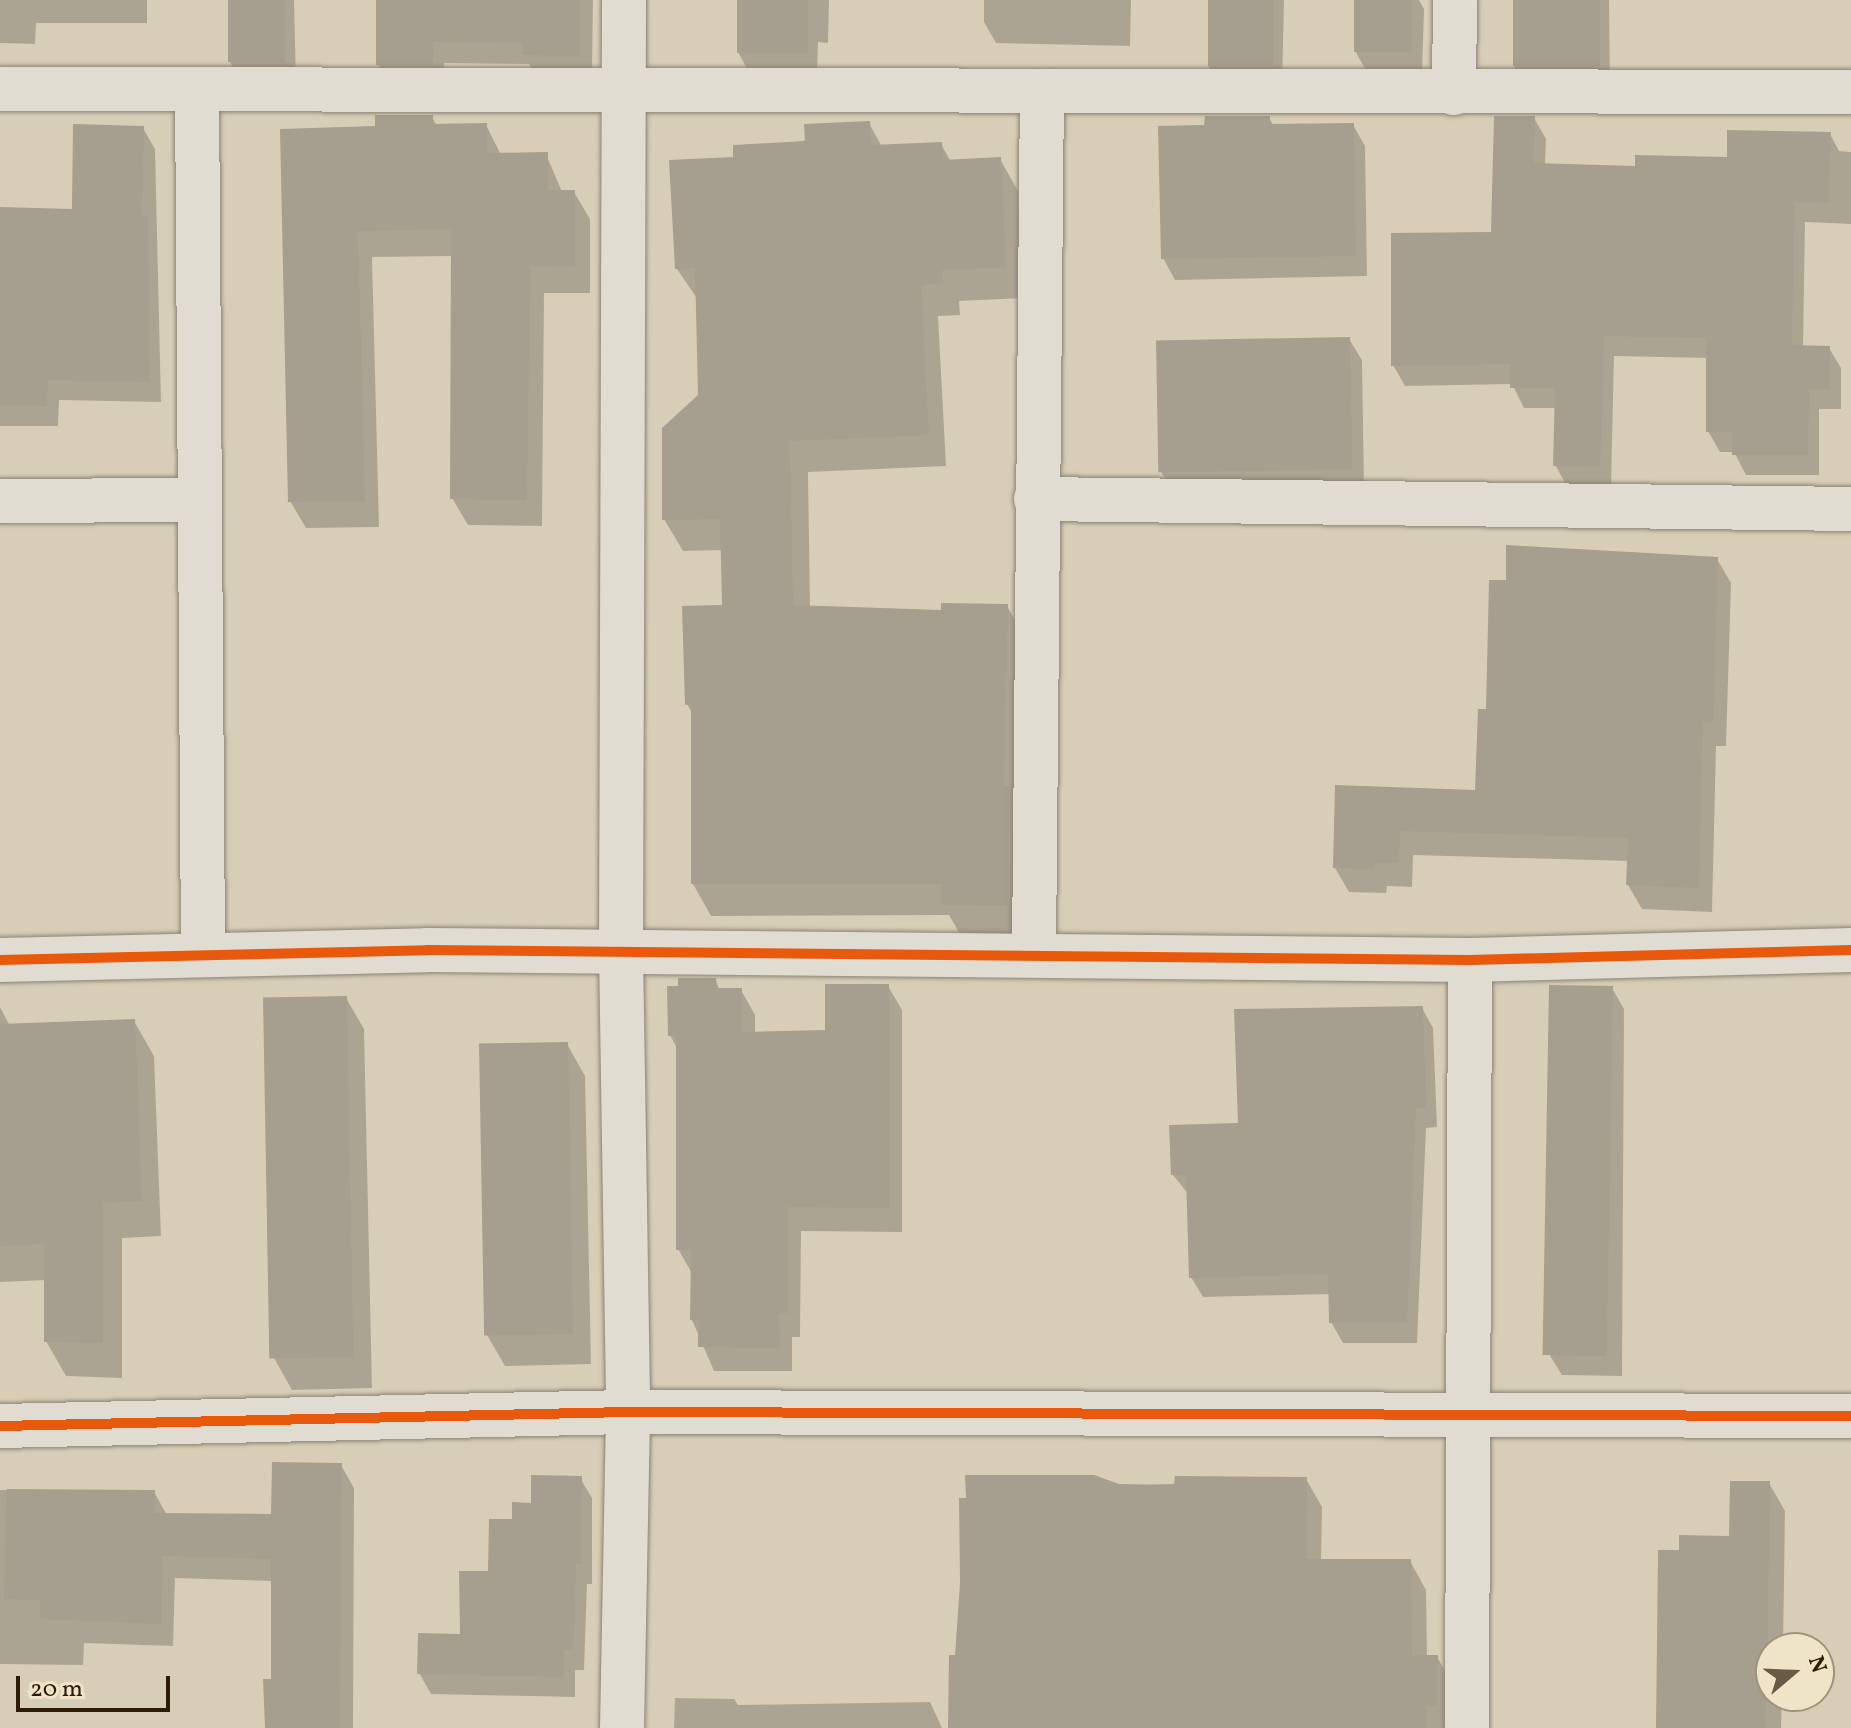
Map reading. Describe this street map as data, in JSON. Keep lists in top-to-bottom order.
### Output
{
  "scale_bar": "20 m",
  "north": "right"
}
